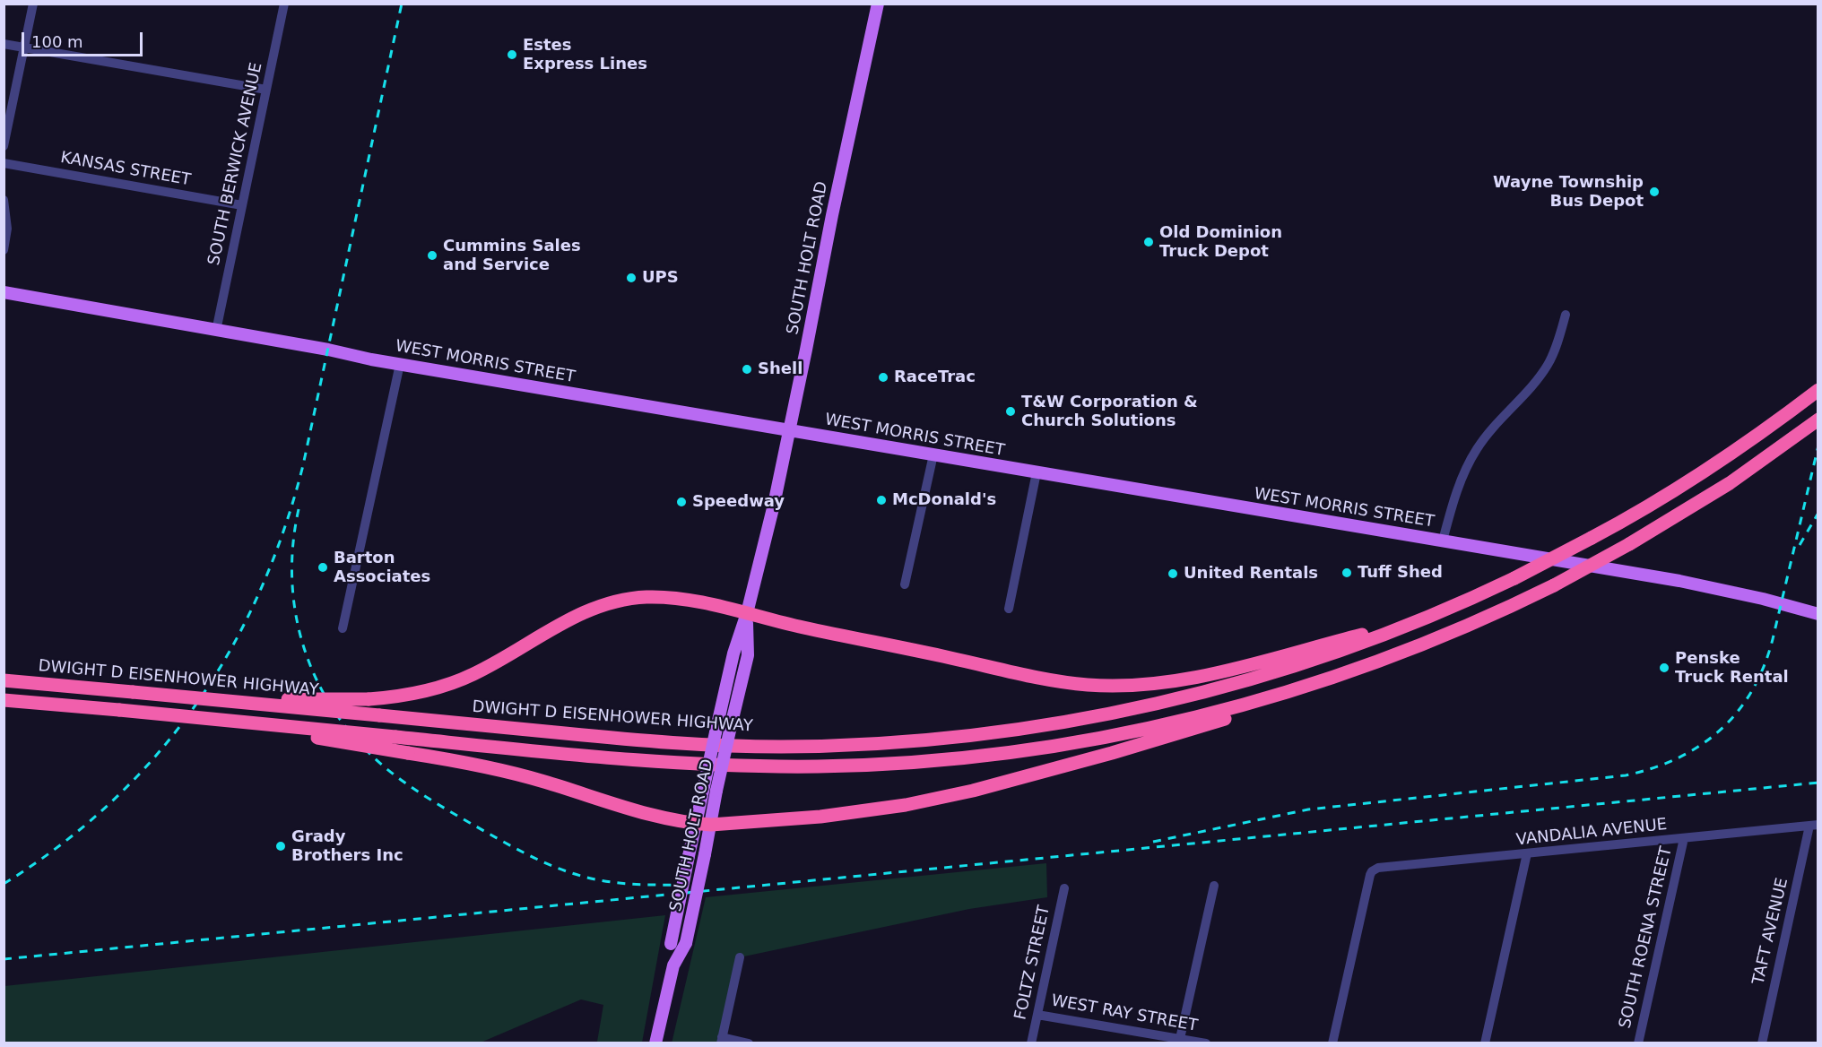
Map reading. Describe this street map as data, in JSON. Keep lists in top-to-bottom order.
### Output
{
  "streets": {
    "highway": ["DWIGHT D EISENHOWER HIGHWAY"],
    "main road": ["SOUTH HOLT ROAD", "WEST MORRIS STREET"],
    "street": [
      "SOUTH BERWICK AVENUE",
      "KANSAS STREET",
      "VANDALIA AVENUE",
      "TAFT AVENUE",
      "SOUTH ROENA STREET",
      "FOLTZ STREET",
      "WEST RAY STREET"
    ]
  },
  "crossings": [
    ["SOUTH BERWICK AVENUE", "KANSAS STREET"],
    ["SOUTH BERWICK AVENUE", "WEST MORRIS STREET"],
    ["SOUTH HOLT ROAD", "WEST MORRIS STREET"],
    ["VANDALIA AVENUE", "TAFT AVENUE"],
    ["VANDALIA AVENUE", "SOUTH ROENA STREET"],
    ["FOLTZ STREET", "WEST RAY STREET"]
  ],
  "places": [
    "Estes Express Lines",
    "Wayne Township Bus Depot",
    "Old Dominion Truck Depot",
    "Cummins Sales and Service",
    "UPS",
    "Shell",
    "RaceTrac",
    "T&W Corporation & Church Solutions",
    "McDonald's",
    "Speedway",
    "Barton Associates",
    "Tuff Shed",
    "United Rentals",
    "Penske Truck Rental",
    "Grady Brothers Inc"
  ],
  "scale_bar": "100 m"
}
